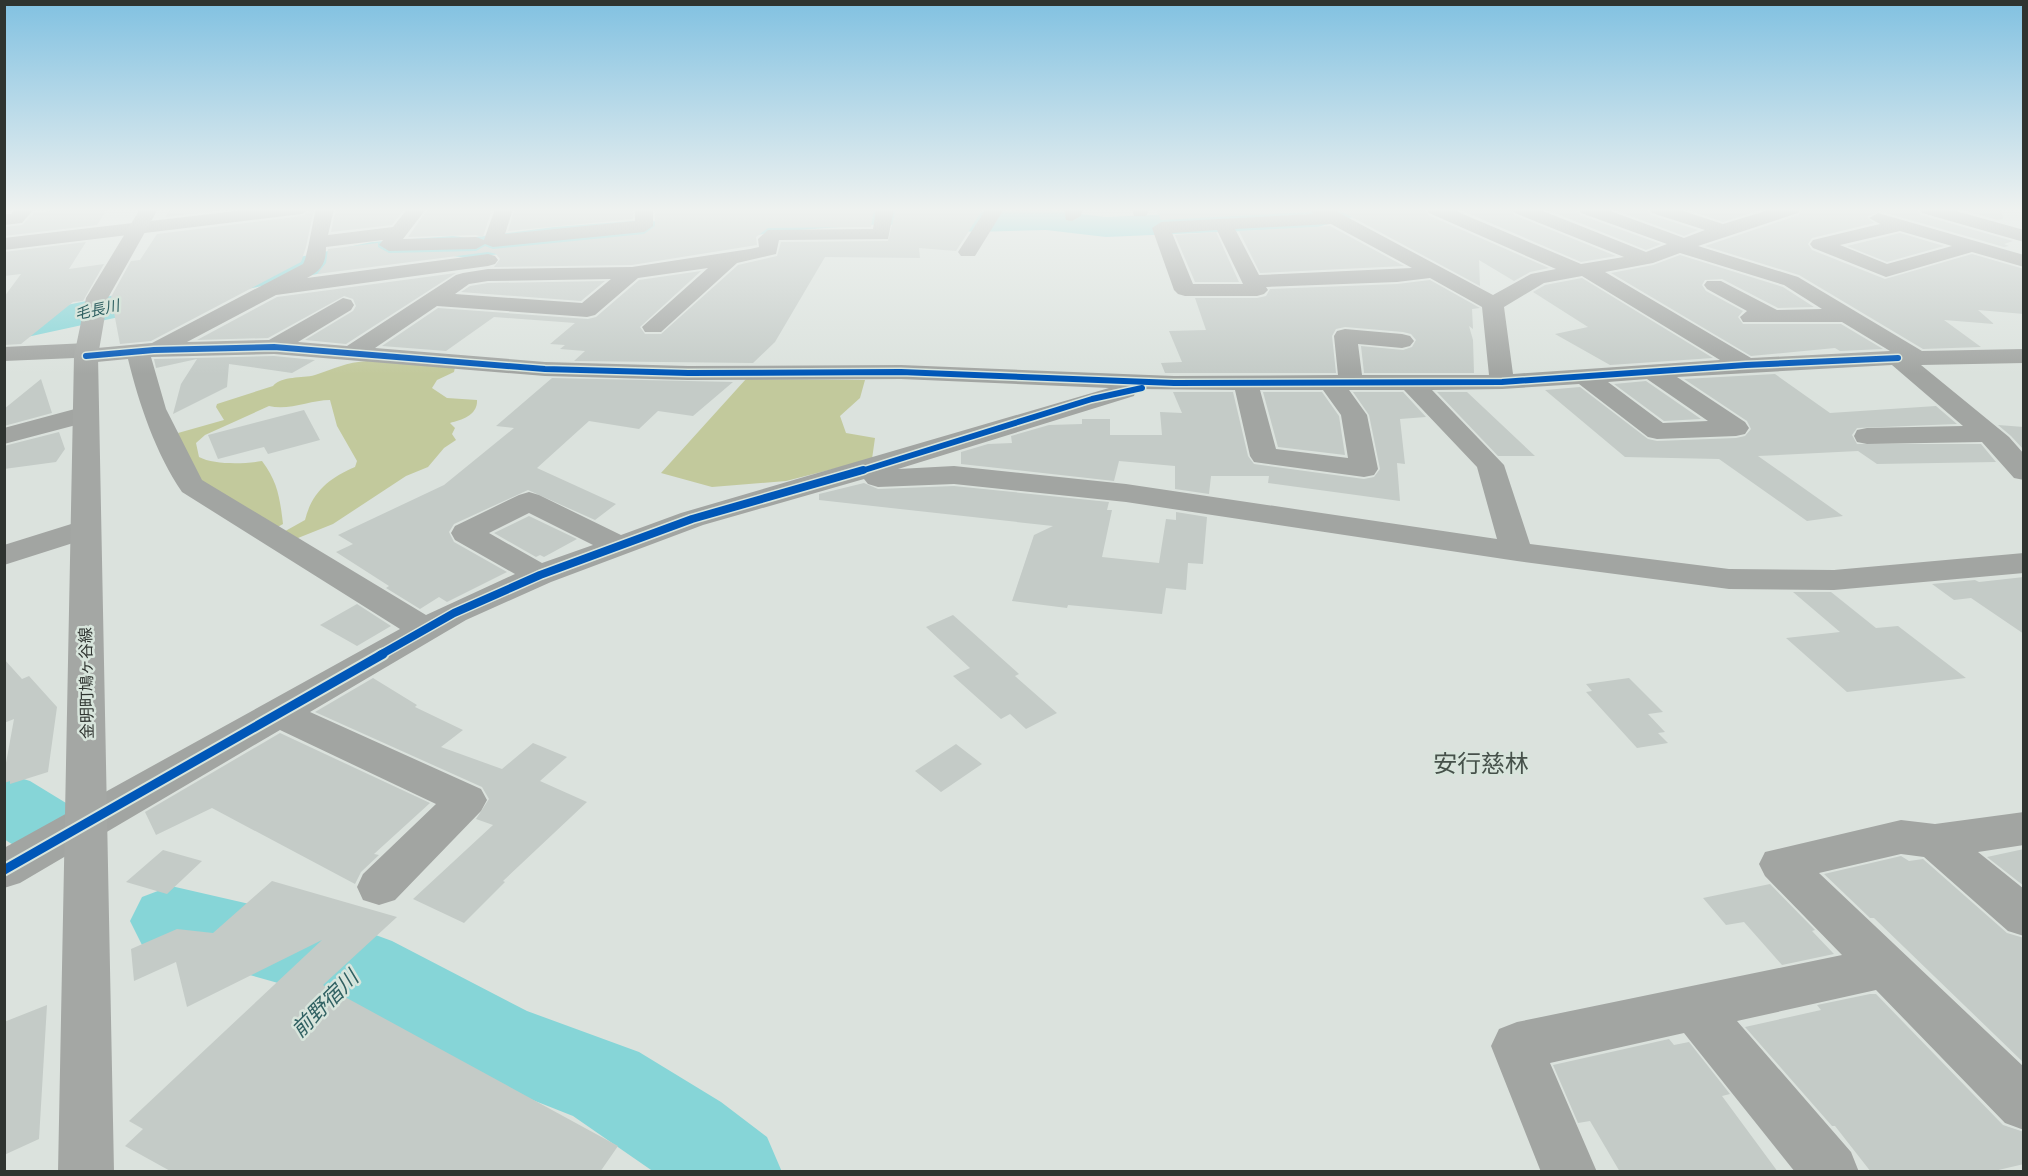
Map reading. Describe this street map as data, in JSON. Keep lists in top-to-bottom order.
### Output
{
  "streets": {
    "main road": ["金明町鳩ヶ谷線"]
  },
  "districts": ["安行慈林"],
  "water": ["毛長川", "前野宿川"]
}
